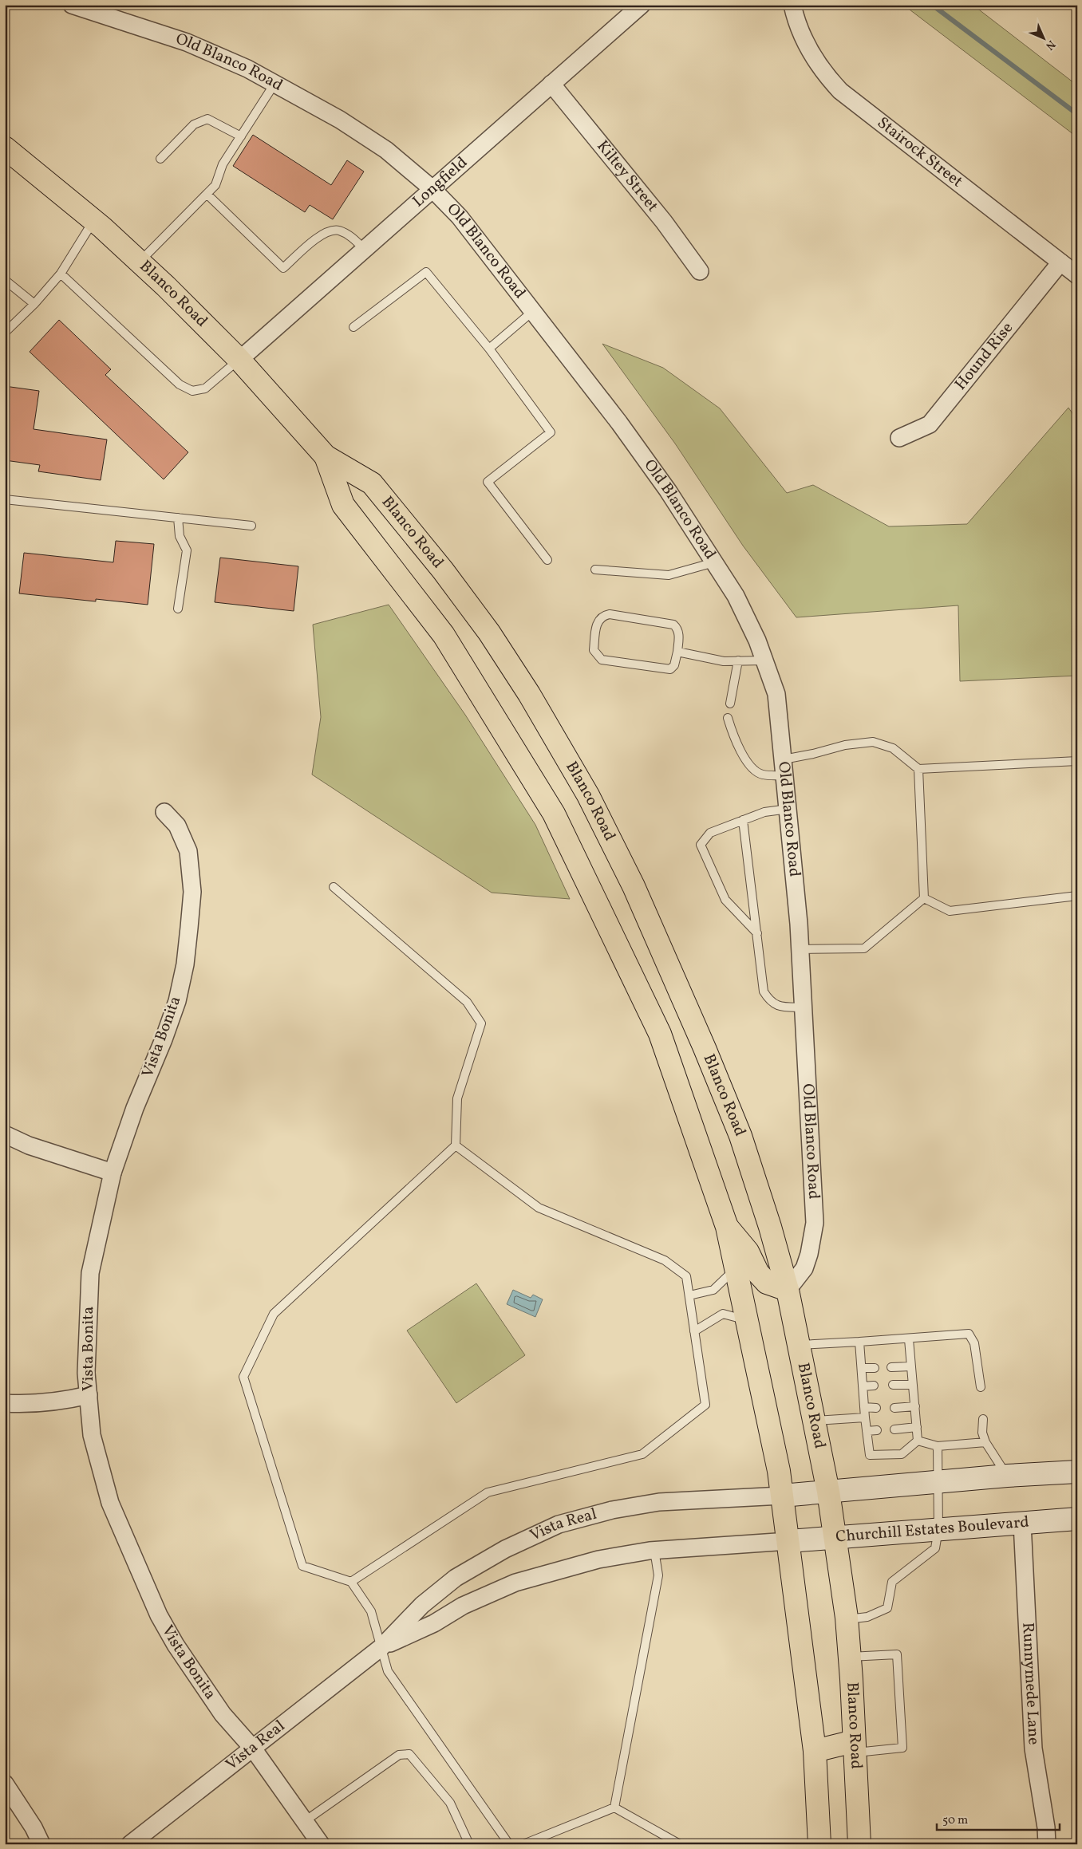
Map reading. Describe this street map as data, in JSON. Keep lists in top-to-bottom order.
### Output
{
  "streets": {
    "main road": ["Blanco Road"],
    "street": [
      "Old Blanco Road",
      "Stairock Street",
      "Kiltey Street",
      "Longfield",
      "Hound Rise",
      "Vista Bonita",
      "Vista Real",
      "Churchill Estates Boulevard",
      "Runnymede Lane"
    ]
  },
  "crossings": [
    ["Old Blanco Road", "Longfield"],
    ["Old Blanco Road", "Blanco Road"],
    ["Stairock Street", "Hound Rise"],
    ["Kiltey Street", "Longfield"],
    ["Longfield", "Blanco Road"],
    ["Blanco Road", "Vista Real"],
    ["Blanco Road", "Churchill Estates Boulevard"],
    ["Vista Bonita", "Vista Real"],
    ["Vista Real", "Churchill Estates Boulevard"],
    ["Churchill Estates Boulevard", "Runnymede Lane"]
  ],
  "scale_bar": "50 m",
  "north": "bottom right"
}
